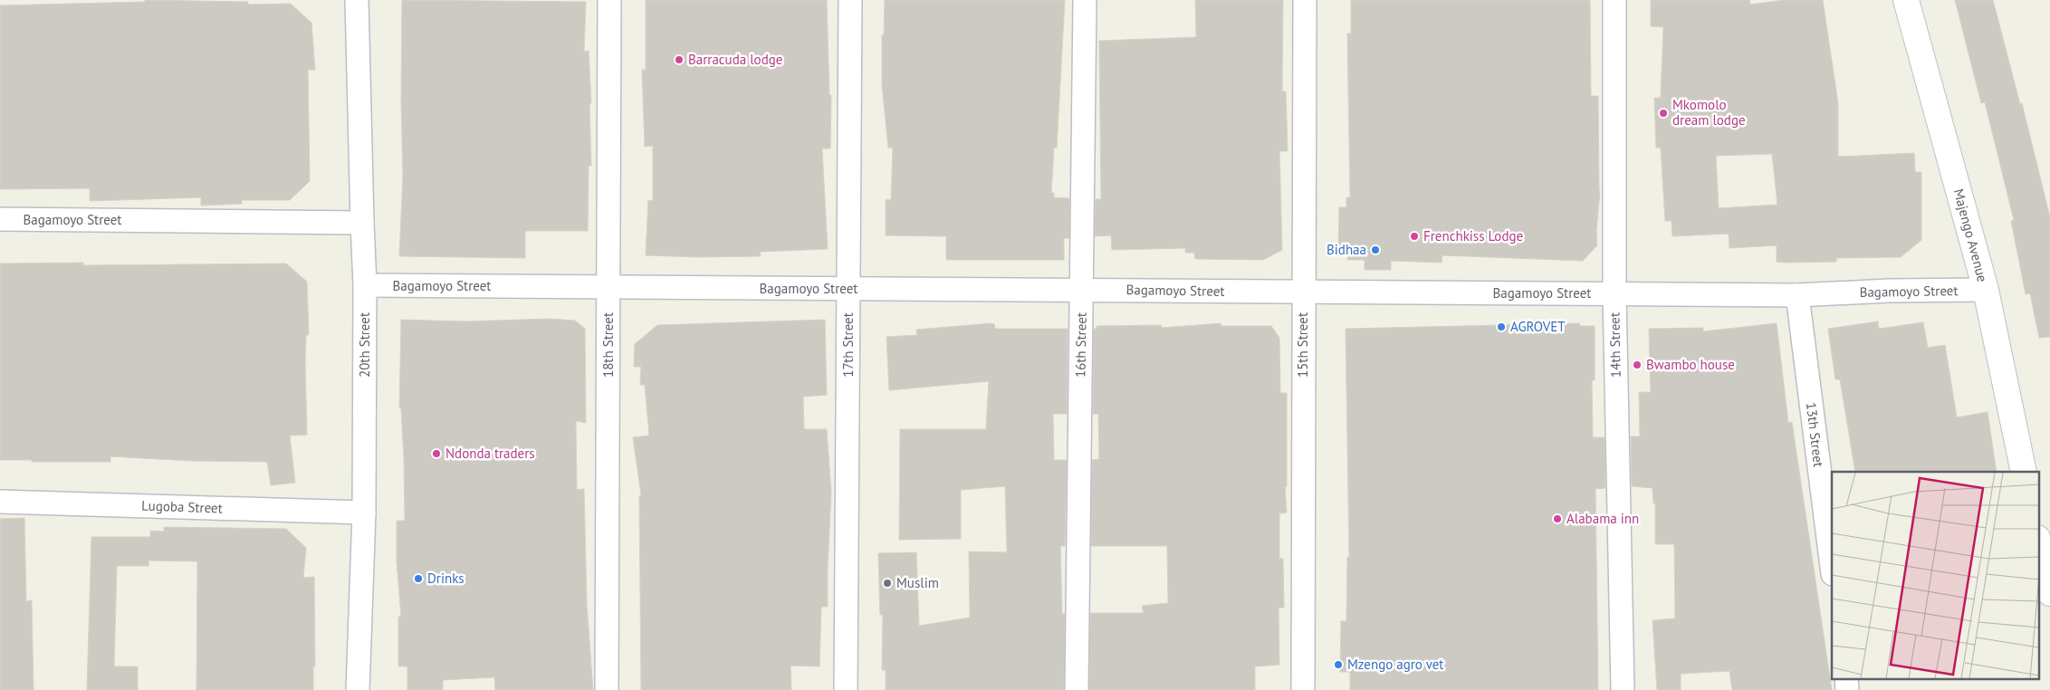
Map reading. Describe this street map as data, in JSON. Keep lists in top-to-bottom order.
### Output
{
  "streets": {
    "street": [
      "Bagamoyo Street",
      "Majengo Avenue",
      "20th Street",
      "18th Street",
      "17th Street",
      "16th Street",
      "15th Street",
      "14th Street",
      "13th Street",
      "Lugoba Street"
    ]
  },
  "crossings": [
    ["Bagamoyo Street", "Majengo Avenue"],
    ["Bagamoyo Street", "20th Street"],
    ["Bagamoyo Street", "18th Street"],
    ["Bagamoyo Street", "17th Street"],
    ["Bagamoyo Street", "16th Street"],
    ["Bagamoyo Street", "15th Street"],
    ["Bagamoyo Street", "14th Street"],
    ["Bagamoyo Street", "13th Street"],
    ["20th Street", "Lugoba Street"]
  ],
  "places": [
    "Barracuda lodge",
    "Mkomolo dream lodge",
    "Frenchkiss Lodge",
    "Bidhaa",
    "AGROVET",
    "Bwambo house",
    "Ndonda traders",
    "Alabama inn",
    "Drinks",
    "Muslim",
    "Mzengo agro vet"
  ]
}
